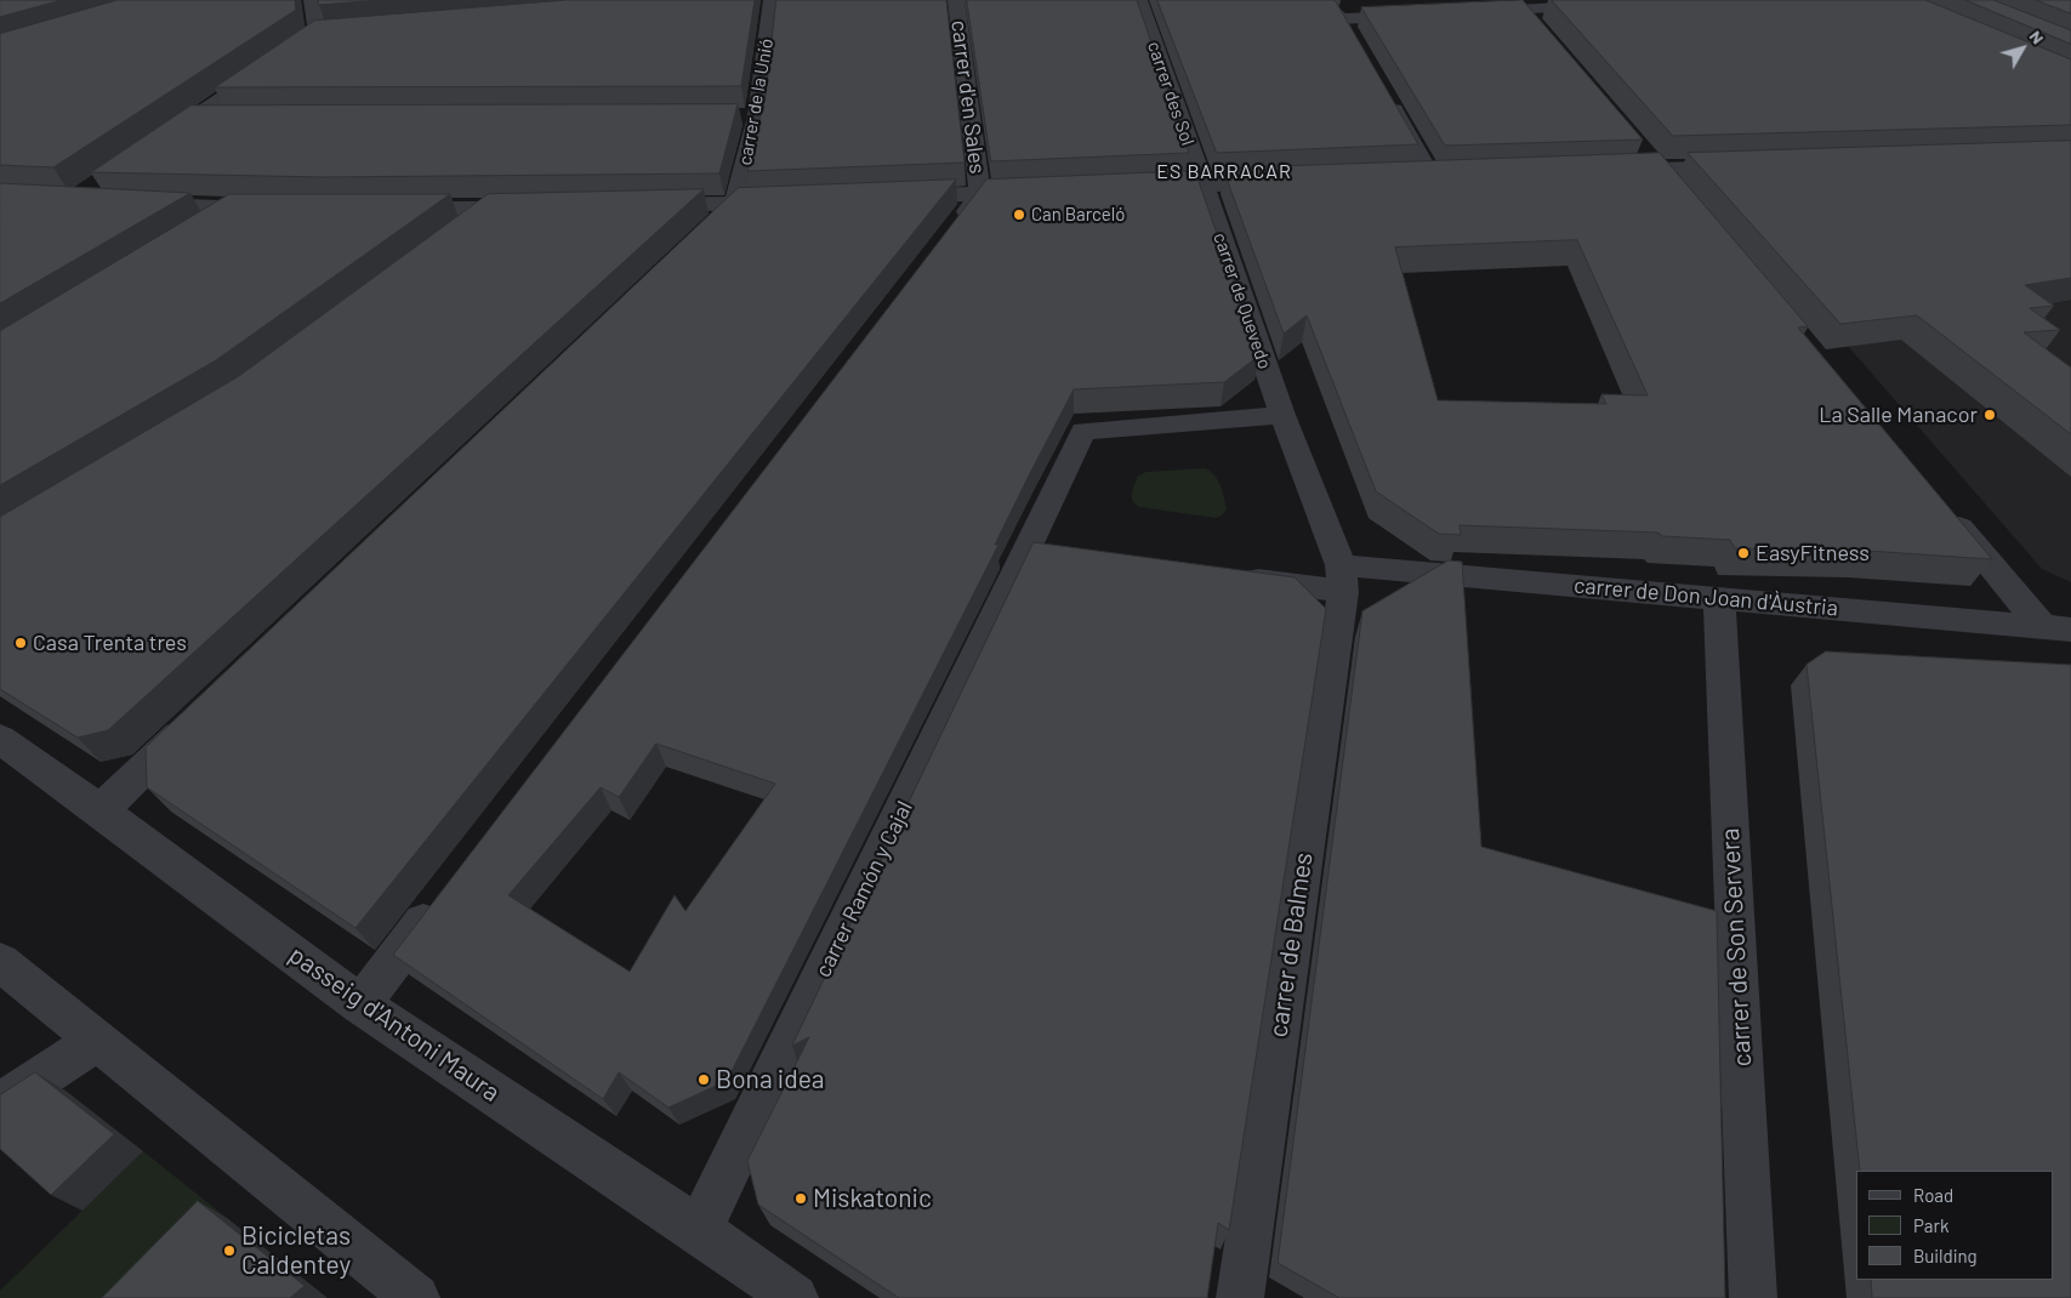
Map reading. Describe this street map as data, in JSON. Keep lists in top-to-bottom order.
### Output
{
  "streets": {
    "street": [
      "carrer des Sol",
      "carrer d'en Sales",
      "carrer de la Unió",
      "carrer de Quevedo",
      "carrer de Don Joan d'Àustria",
      "carrer Ramón y Cajal",
      "carrer de Balmes",
      "carrer de Son Servera",
      "passeig d'Antoni Maura"
    ]
  },
  "crossings": [
    ["carrer des Sol", "carrer de Quevedo"],
    ["carrer de Quevedo", "carrer de Don Joan d'Àustria"],
    ["carrer de Quevedo", "carrer Ramón y Cajal"],
    ["carrer de Quevedo", "carrer de Balmes"],
    ["carrer de Don Joan d'Àustria", "carrer de Balmes"],
    ["carrer de Don Joan d'Àustria", "carrer de Son Servera"],
    ["carrer Ramón y Cajal", "passeig d'Antoni Maura"]
  ],
  "districts": ["ES BARRACAR"],
  "places": [
    "Can Barceló",
    "La Salle Manacor",
    "EasyFitness",
    "Casa Trenta tres",
    "Bona idea",
    "Miskatonic",
    "Bicicletas Caldentey"
  ],
  "legend": ["Road", "Park", "Building"],
  "north": "top right"
}
